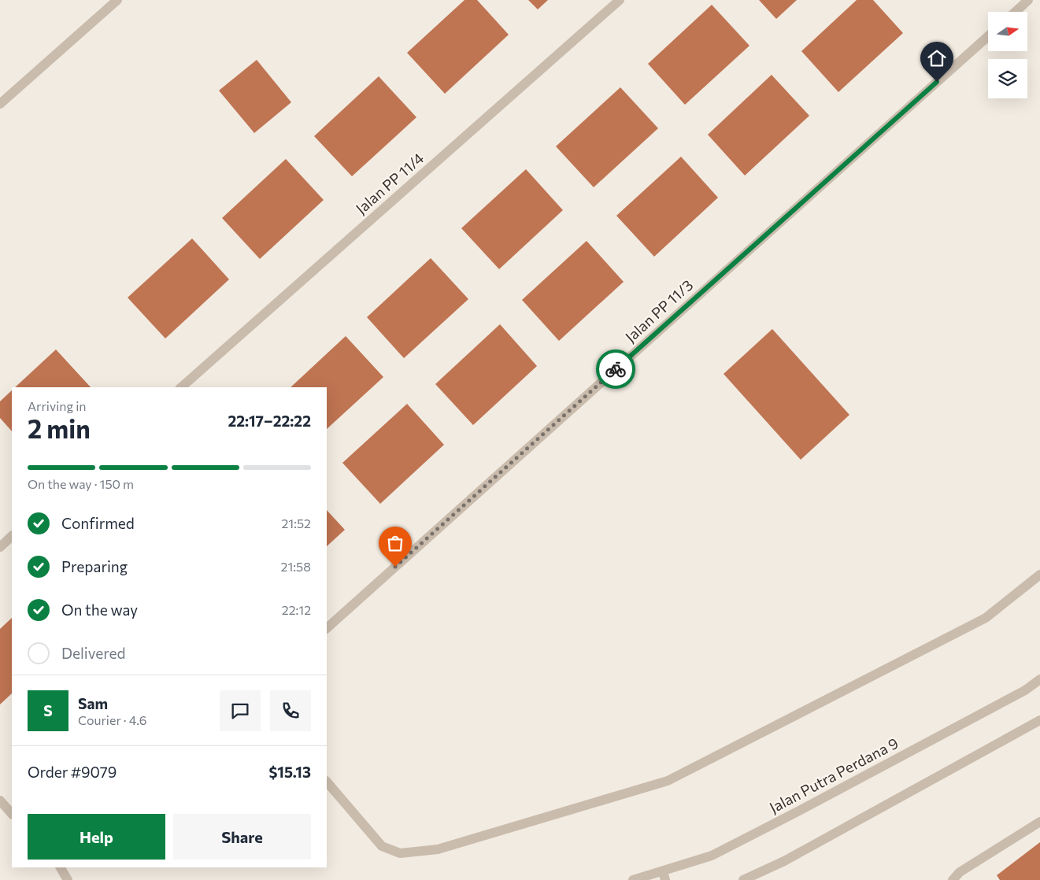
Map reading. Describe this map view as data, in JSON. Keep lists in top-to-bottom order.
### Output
{
  "streets": {
    "street": ["Jalan PP 11/4", "Jalan PP 11/3", "Jalan Putra Perdana 9"]
  },
  "north": "right",
  "page": {
    "heading": ["2 min", "Arriving in", "22:17–22:22"],
    "panel": [
      "Sam",
      "Courier · 4.6",
      "Order #9079",
      "$15.13"
    ],
    "bar": "On the way · 150 m",
    "list": [
      ["Confirmed", "21:52"],
      ["Preparing", "21:58"],
      ["On the way", "22:12"],
      "Delivered"
    ],
    "round": "S",
    "buttons": ["Help", "Share"]
  }
}
